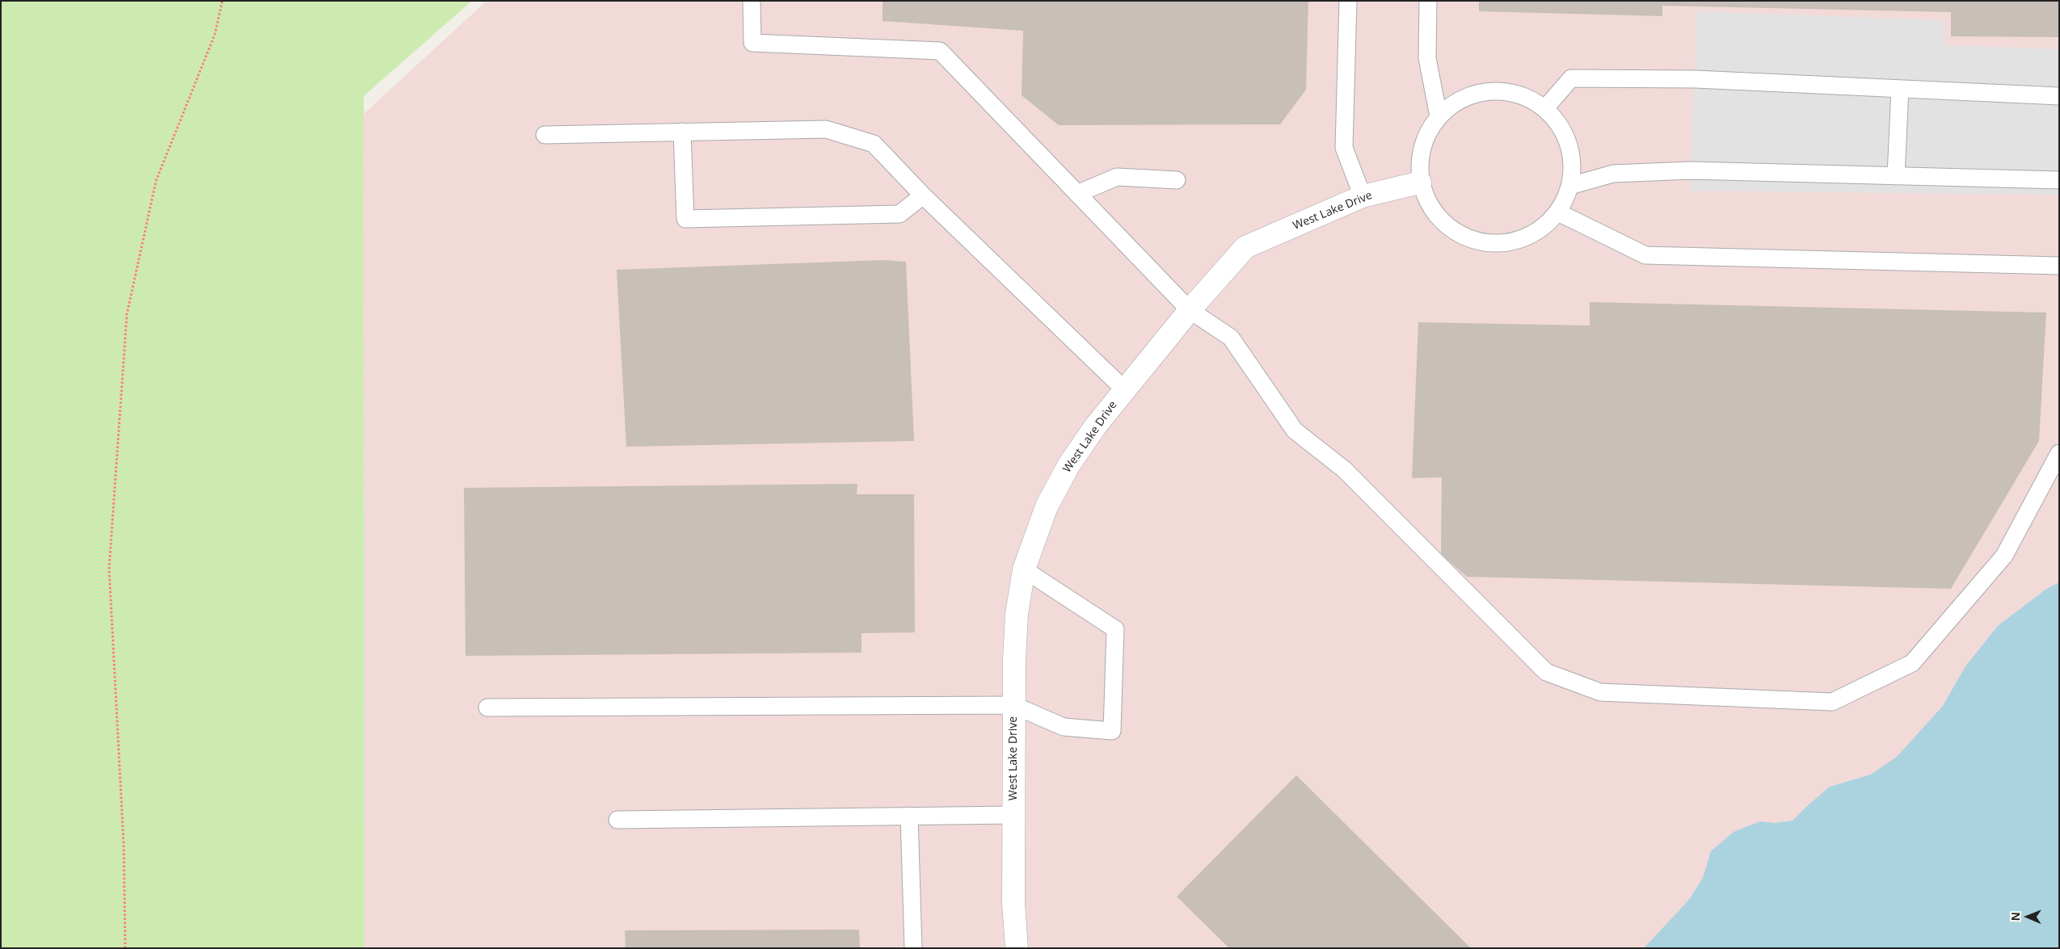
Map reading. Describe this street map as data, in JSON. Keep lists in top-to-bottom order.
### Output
{
  "streets": {
    "street": ["West Lake Drive"]
  },
  "north": "left"
}
